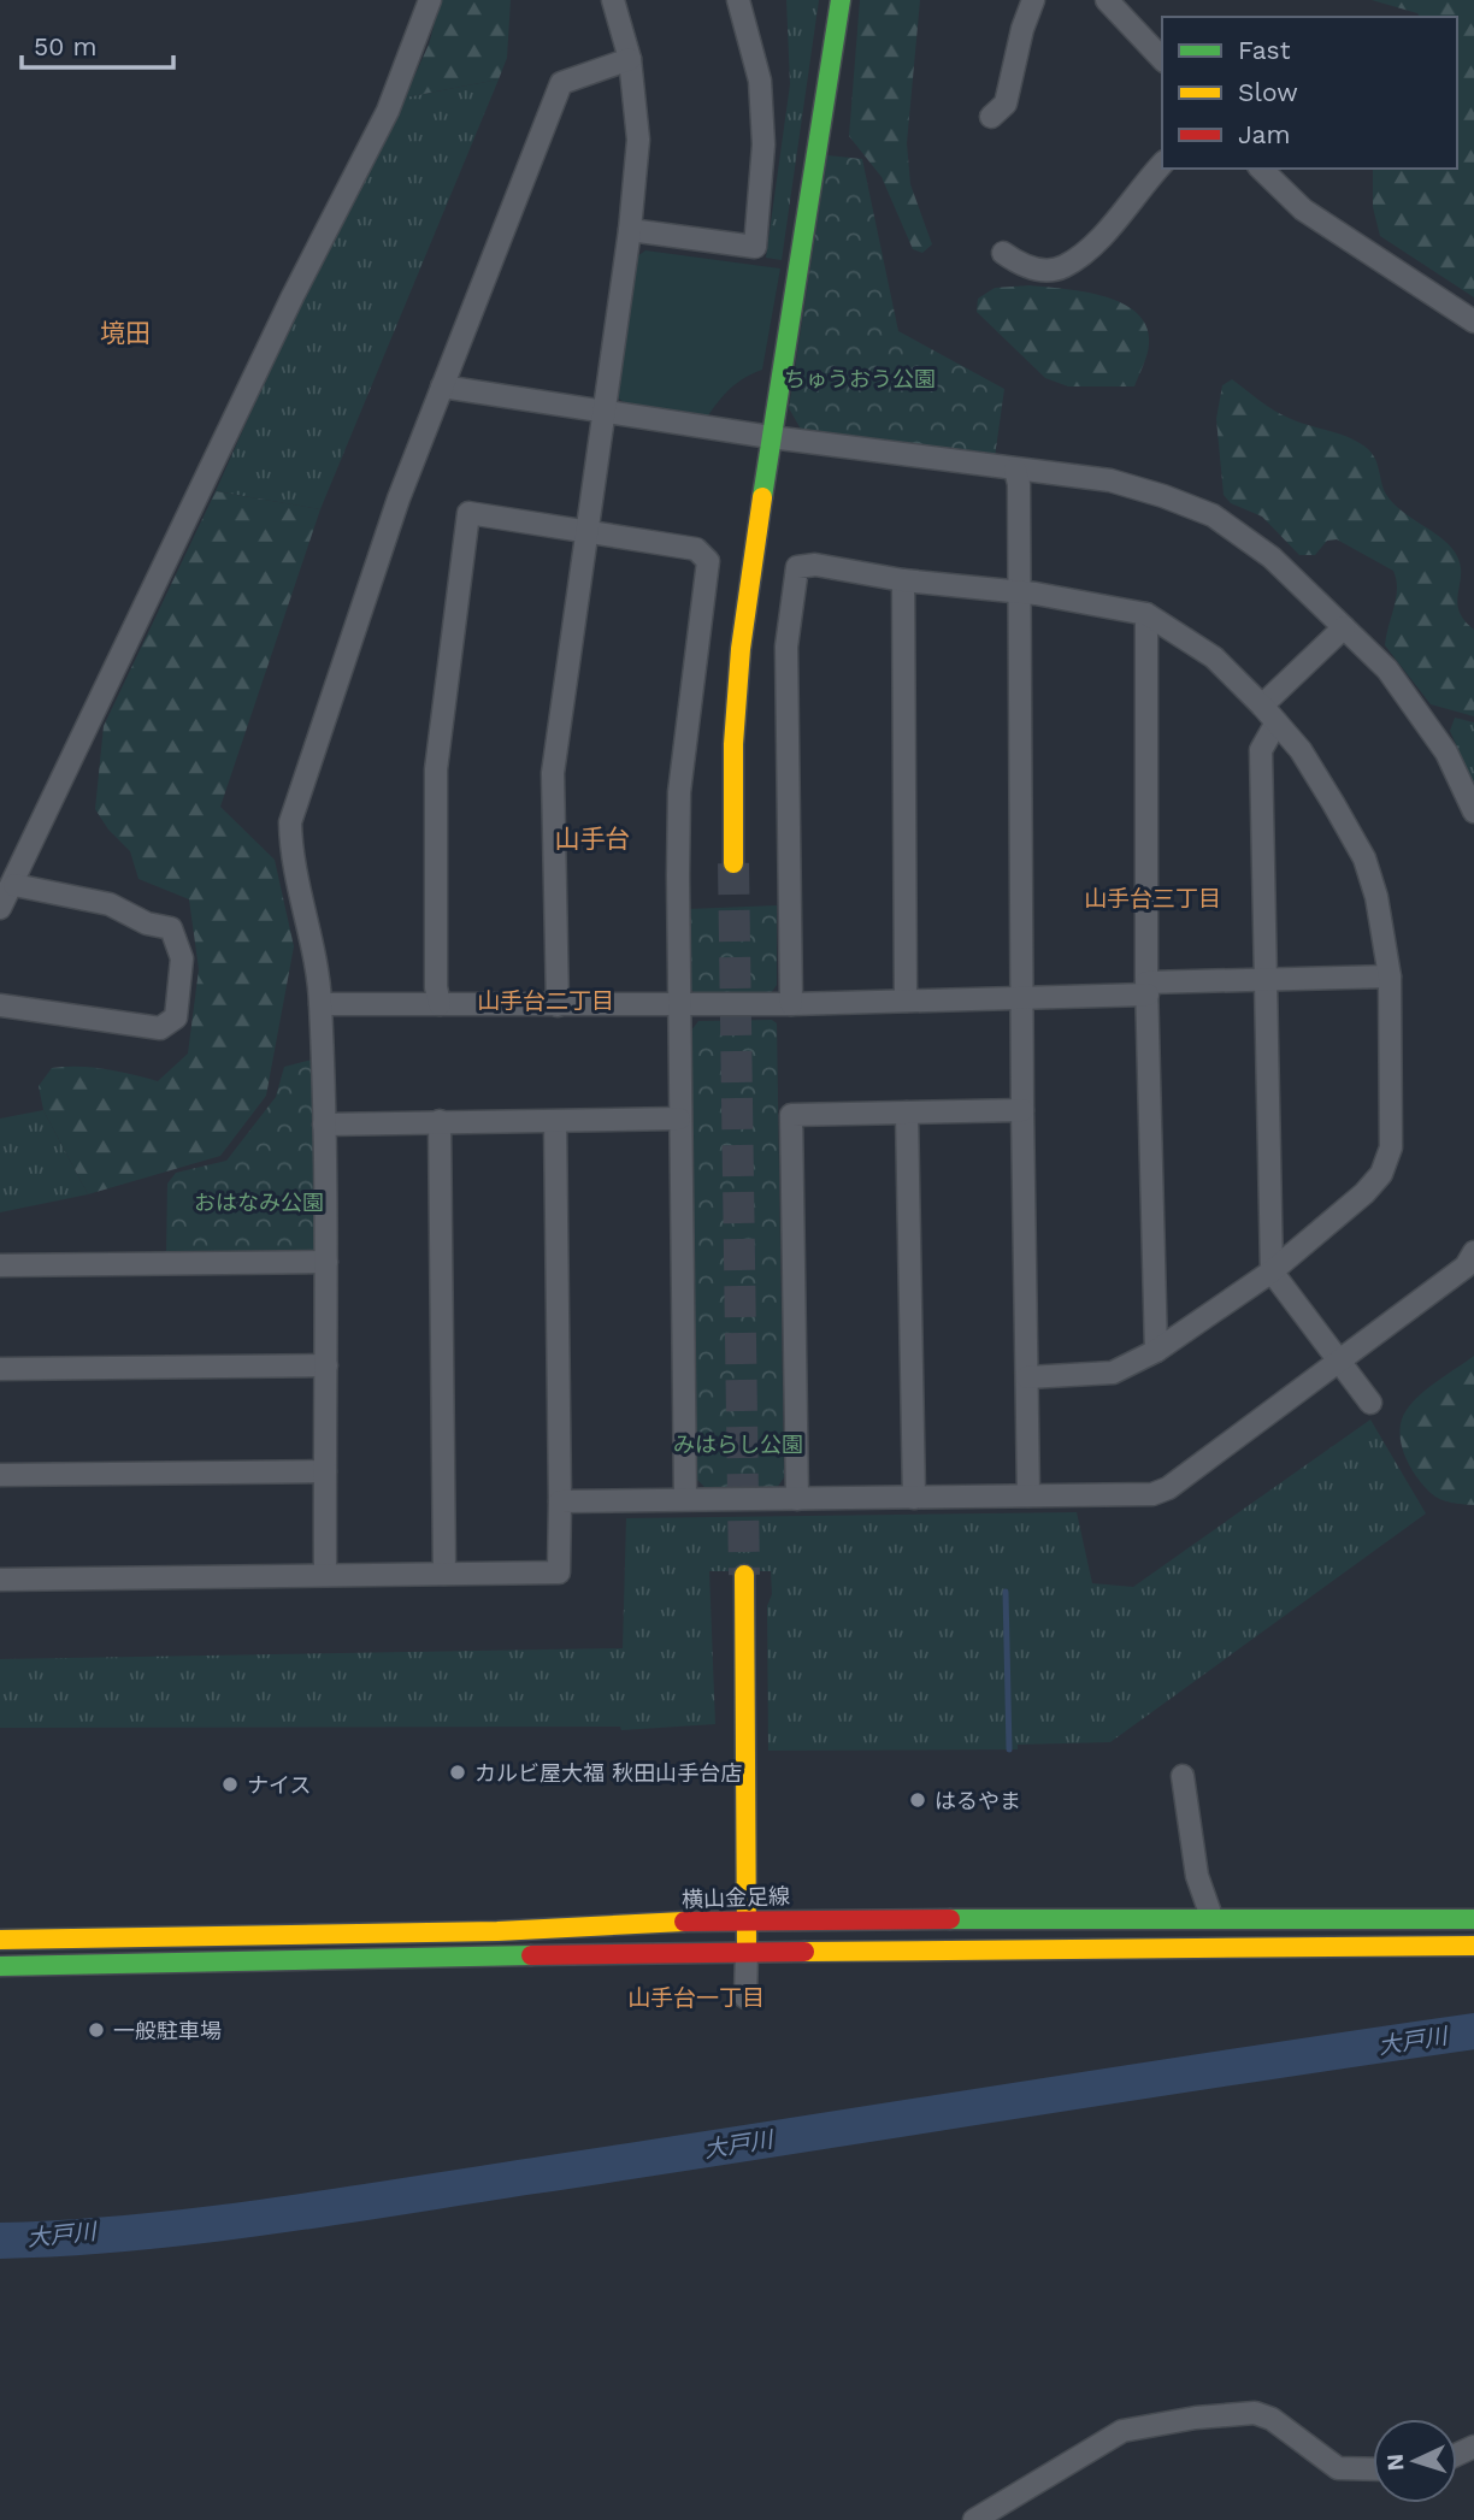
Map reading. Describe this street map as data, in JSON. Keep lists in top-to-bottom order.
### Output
{
  "streets": {
    "main road": ["横山金足線"]
  },
  "districts": [
    "境田",
    "山手台",
    "山手台三丁目",
    "山手台二丁目",
    "山手台一丁目"
  ],
  "water": ["大戸川"],
  "parks": ["ちゅうおう公園", "おはなみ公園", "みはらし公園"],
  "places": [
    "カルビ屋大福 秋田山手台店",
    "ナイス",
    "はるやま",
    "一般駐車場"
  ],
  "legend": ["Fast", "Slow", "Jam"],
  "scale_bar": "50 m",
  "north": "left"
}
